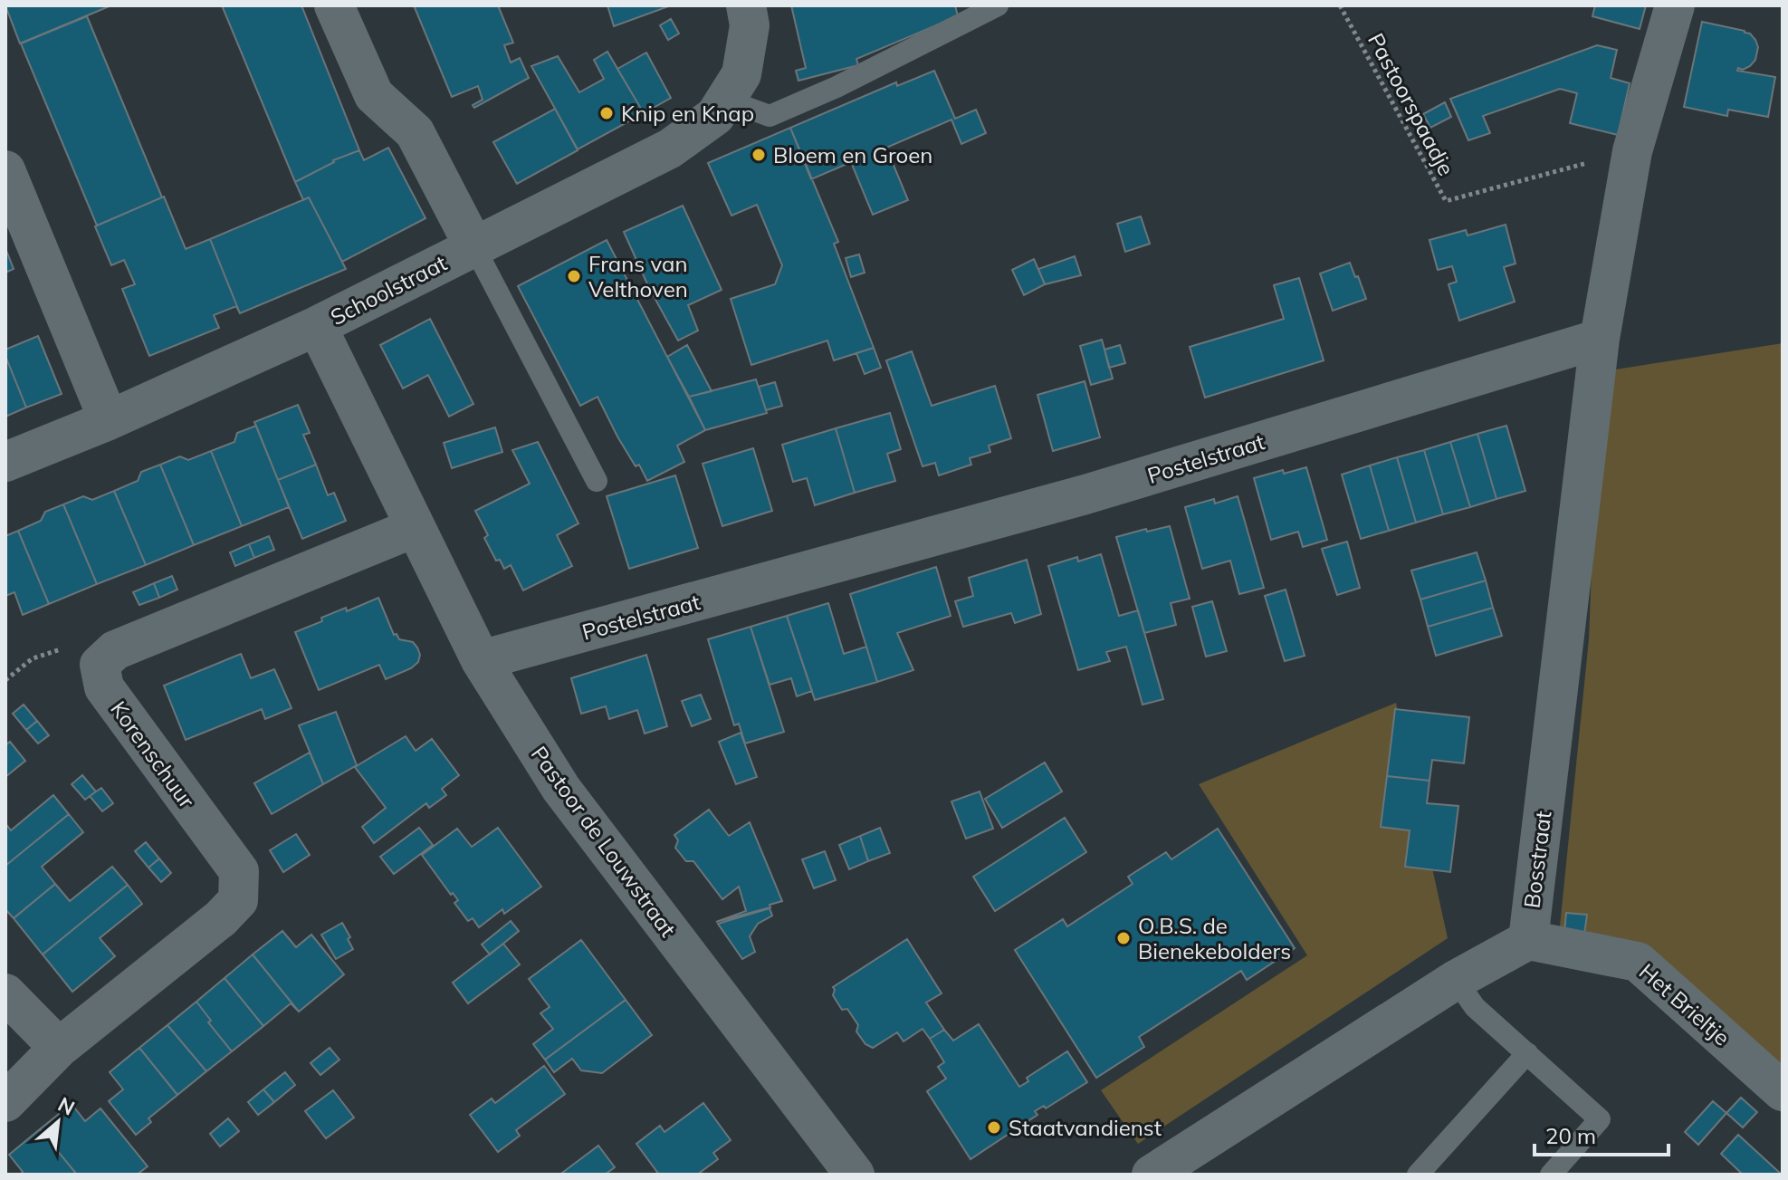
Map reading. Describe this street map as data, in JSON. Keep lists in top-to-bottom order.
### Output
{
  "streets": {
    "street": [
      "Schoolstraat",
      "Postelstraat",
      "Korenschuur",
      "Pastoor de Louwstraat",
      "Bosstraat",
      "Het Brieltje"
    ],
    "path": ["Pastoorspaadje"]
  },
  "crossings": [
    ["Schoolstraat", "Pastoor de Louwstraat"],
    ["Postelstraat", "Pastoor de Louwstraat"],
    ["Postelstraat", "Bosstraat"],
    ["Bosstraat", "Het Brieltje"]
  ],
  "places": [
    "Knip en Knap",
    "Bloem en Groen",
    "Frans van Velthoven",
    "O.B.S. de Bienekebolders",
    "Staatvandienst"
  ],
  "scale_bar": "20 m",
  "north": "top right"
}
